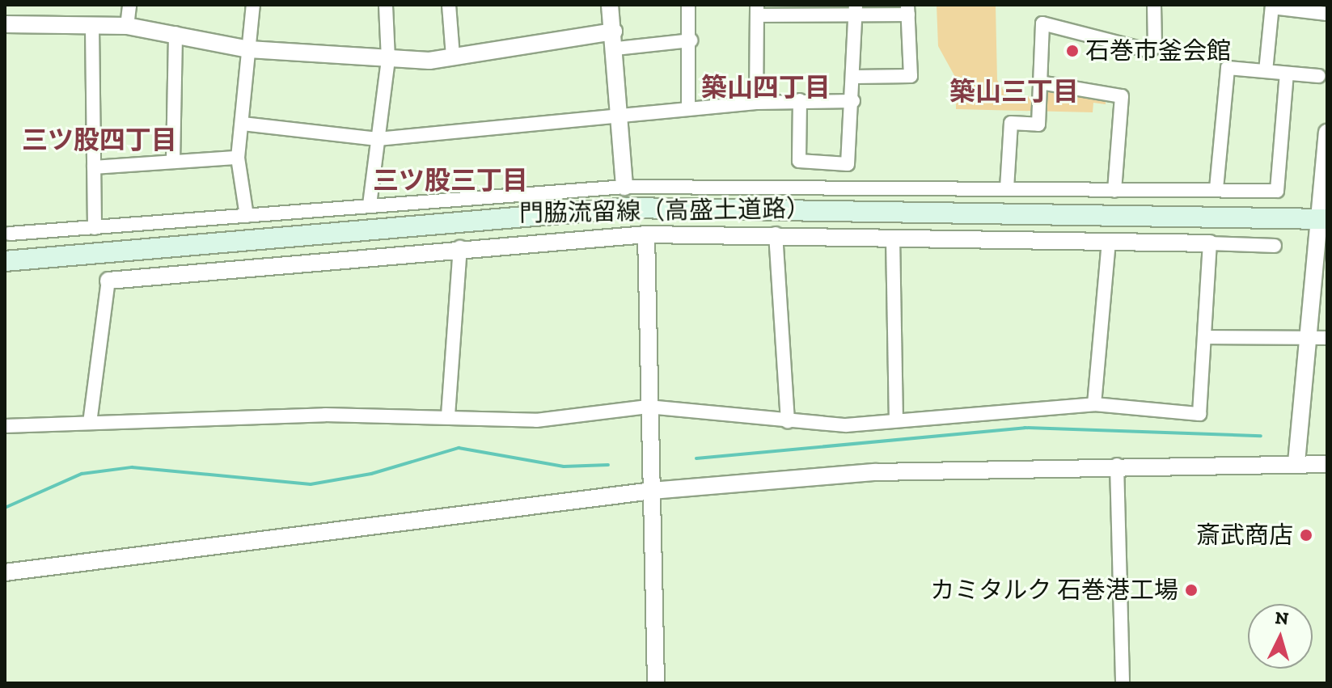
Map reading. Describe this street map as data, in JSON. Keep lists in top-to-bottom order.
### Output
{
  "streets": {
    "main road": ["門脇流留線（高盛土道路）"]
  },
  "districts": [
    "築山四丁目",
    "築山三丁目",
    "三ツ股四丁目",
    "三ツ股三丁目"
  ],
  "places": ["石巻市釜会館", "斎武商店", "カミタルク 石巻港工場"],
  "north": "top"
}
